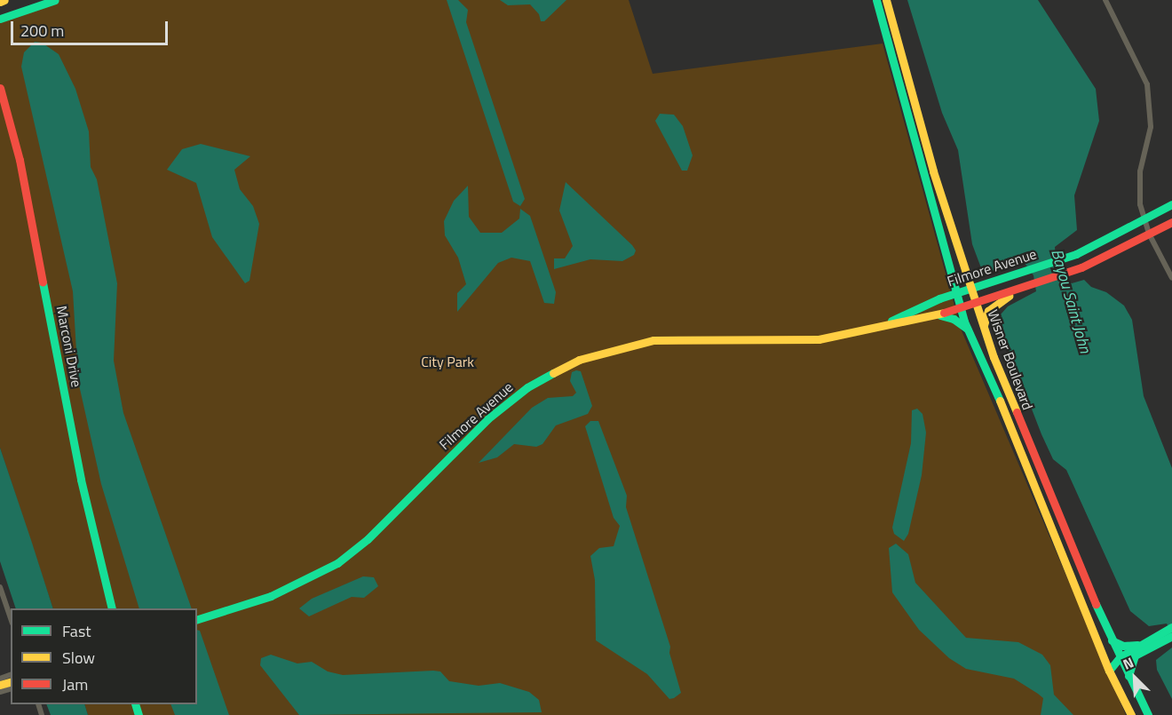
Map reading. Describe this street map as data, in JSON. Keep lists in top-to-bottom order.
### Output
{
  "streets": {
    "street": ["Filmore Avenue", "Marconi Drive", "Wisner Boulevard"]
  },
  "crossings": [
    ["Filmore Avenue", "Wisner Boulevard"]
  ],
  "water": ["Bayou Saint John"],
  "parks": ["City Park"],
  "legend": ["Fast", "Slow", "Jam"],
  "scale_bar": "200 m",
  "north": "top left"
}
